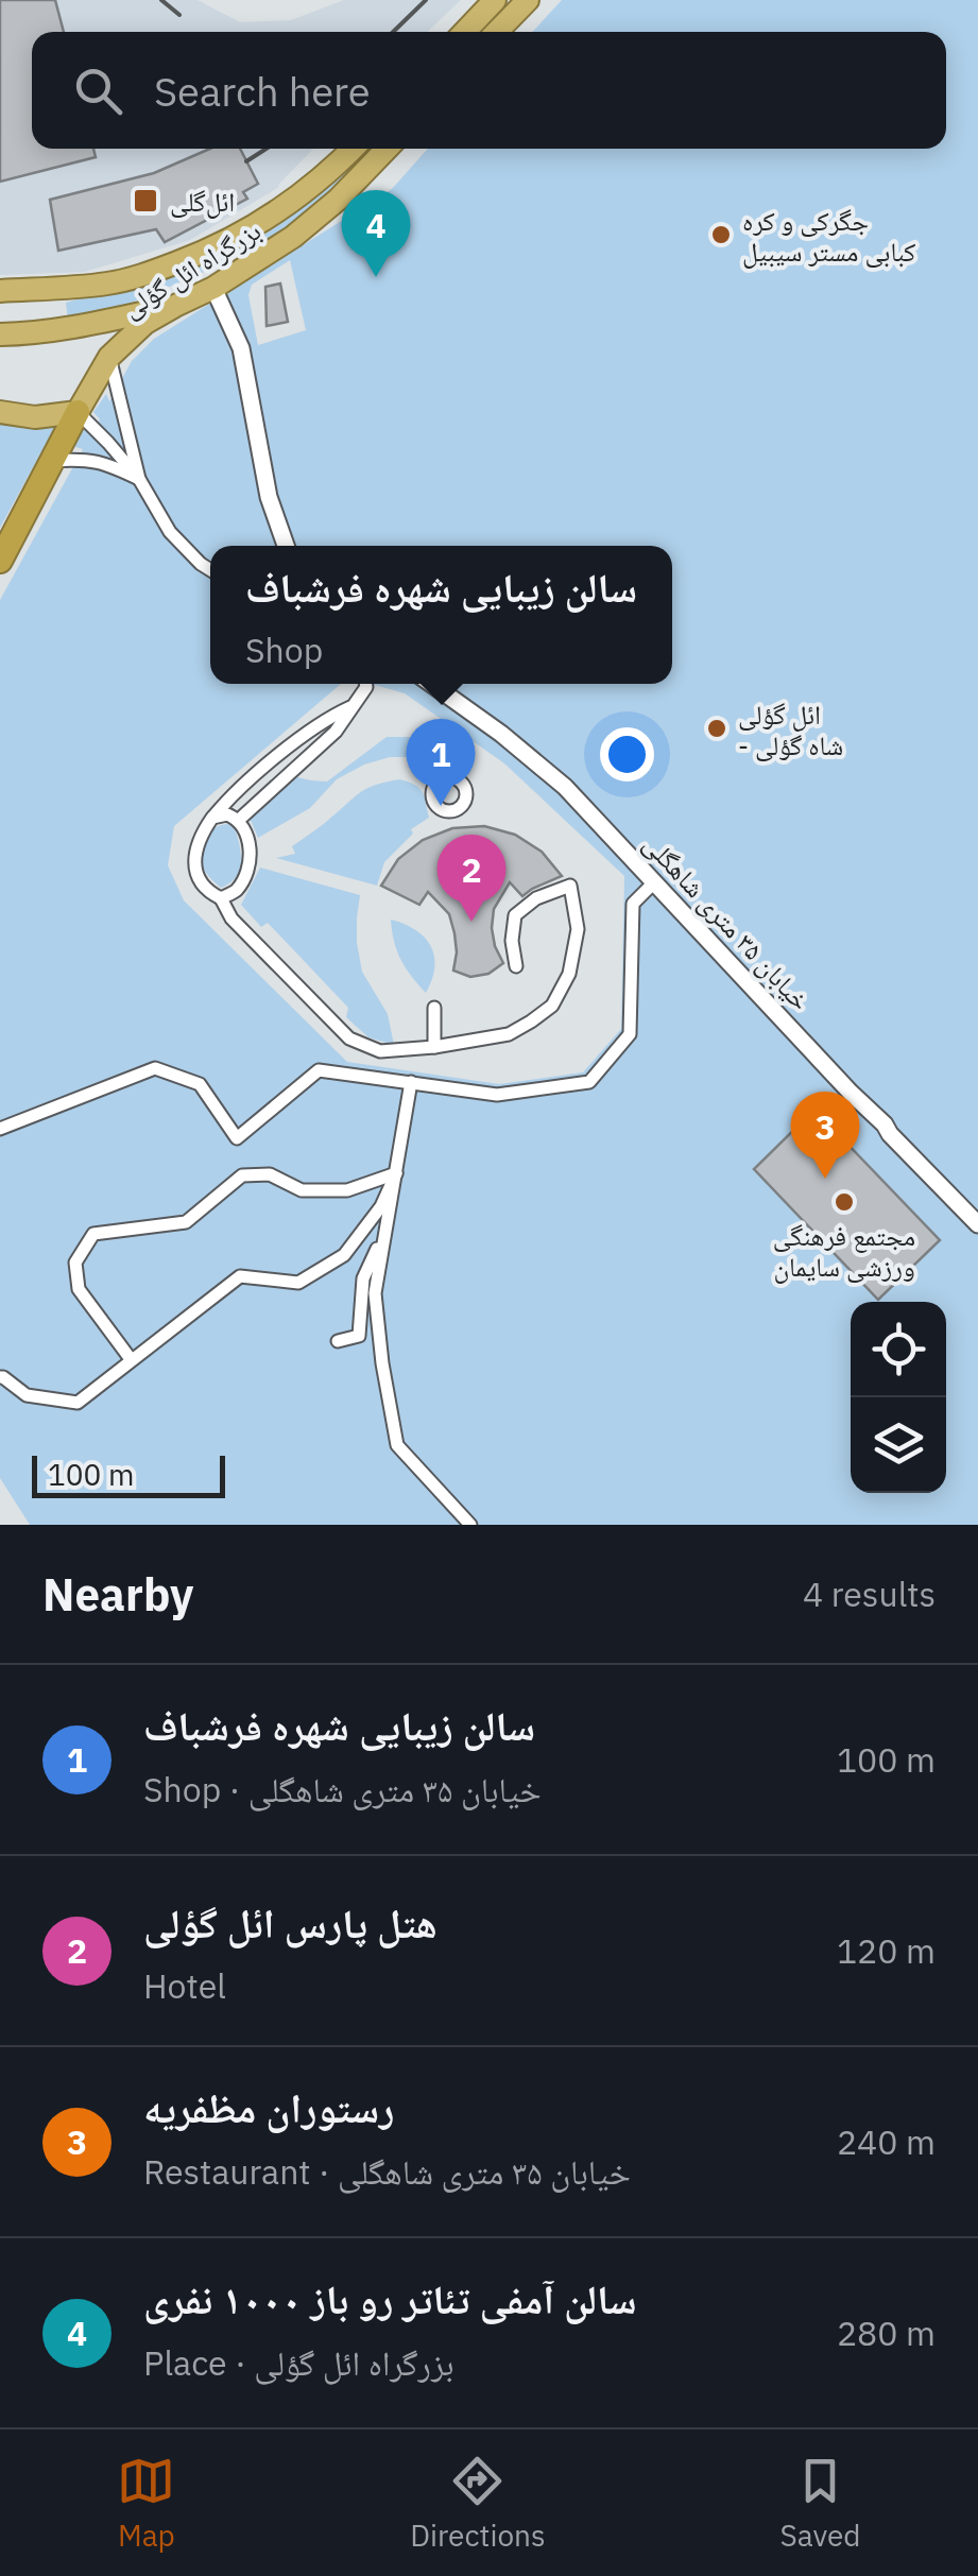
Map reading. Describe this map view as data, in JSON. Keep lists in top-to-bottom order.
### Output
{
  "streets": {
    "highway": ["بزرگراه ائل گؤلی"],
    "street": ["خیابان ۳۵ متری شاهگلی"]
  },
  "places": {
    "transit": ["ائل‌گلی"],
    "other": ["جگرکی و کره کبابی مستر سیبیل", "ائل گؤلی - شاه گؤلی", "مجتمع فرهنگی ورزشی سایمان"]
  },
  "scale_bar": "100 m",
  "page": {
    "search": "Search here",
    "pins": [
      "4",
      "1",
      "2",
      "3"
    ],
    "popup": ["سالن زیبایی شهره فرشباف", "Shop"],
    "scale": "100 m",
    "heading": ["Nearby", "4 results"],
    "list": [
      {
        "mark": "1",
        "name": "سالن زیبایی شهره فرشباف",
        "note": "Shop · خیابان ۳۵ متری شاهگلی",
        "value": "100 m"
      },
      {
        "mark": "2",
        "name": "هتل پارس ائل گؤلی",
        "note": "Hotel",
        "value": "120 m"
      },
      {
        "mark": "3",
        "name": "رستوران مظفریه",
        "note": "Restaurant · خیابان ۳۵ متری شاهگلی",
        "value": "240 m"
      },
      {
        "mark": "4",
        "name": "سالن آمفی تئاتر رو باز ۱۰۰۰ نفری",
        "note": "Place · بزرگراه ائل گؤلی",
        "value": "280 m"
      }
    ],
    "nav": ["Map", "Directions", "Saved"]
  }
}
